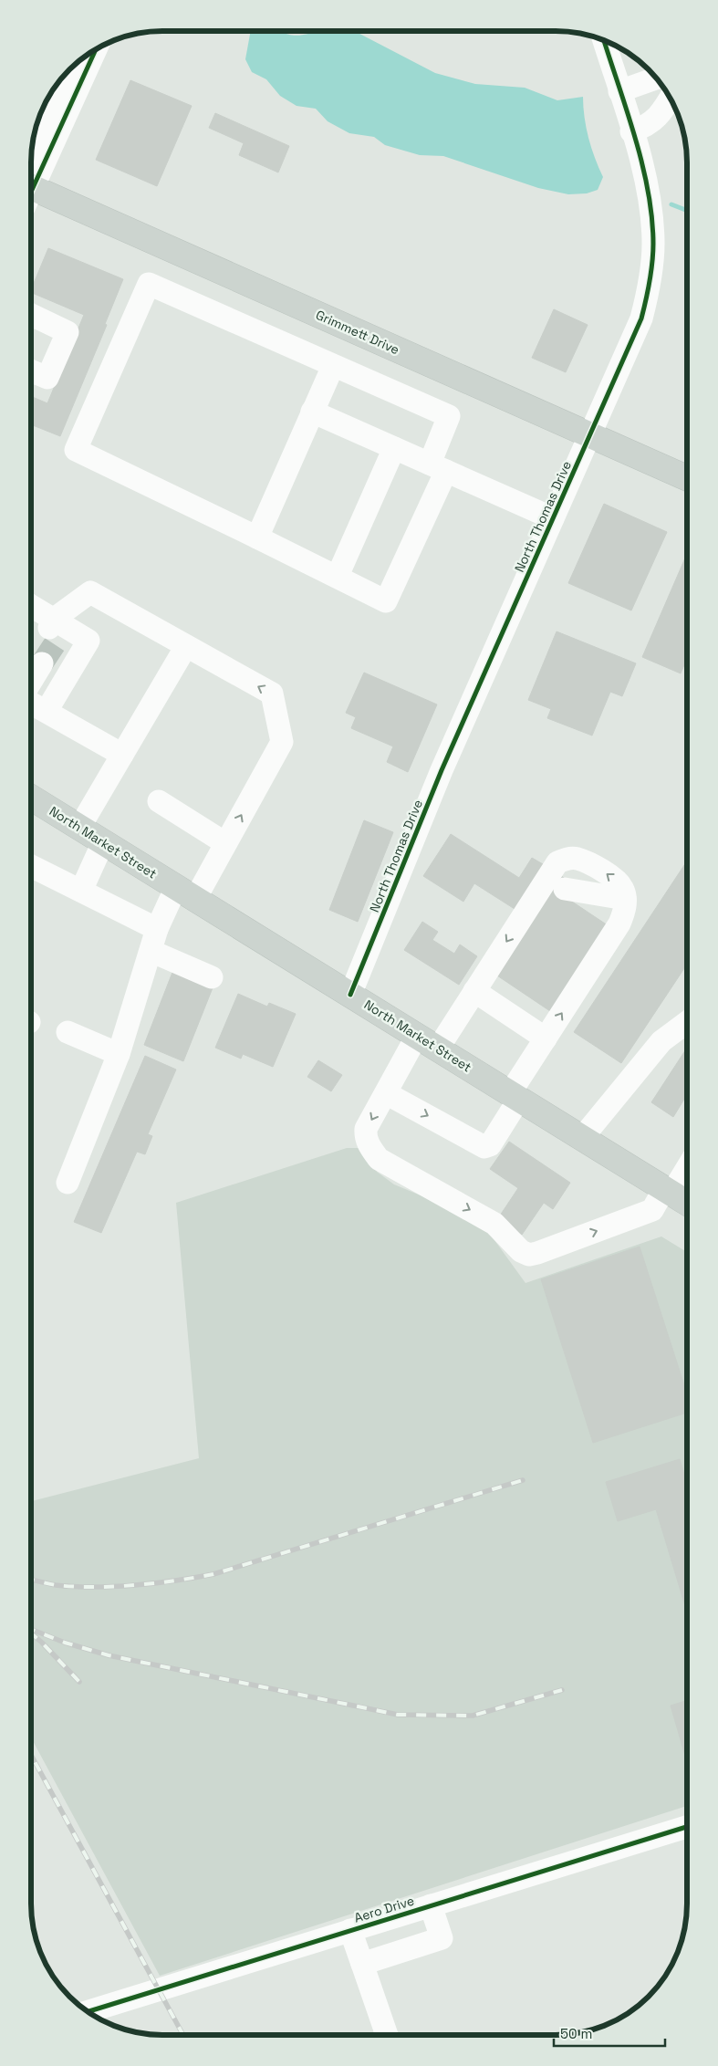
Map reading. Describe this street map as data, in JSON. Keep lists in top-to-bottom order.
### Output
{
  "streets": {
    "main road": ["Grimmett Drive", "North Market Street"],
    "street": ["North Thomas Drive", "Aero Drive"]
  },
  "crossings": [
    ["Grimmett Drive", "North Thomas Drive"],
    ["North Thomas Drive", "North Market Street"]
  ],
  "scale_bar": "50 m"
}
